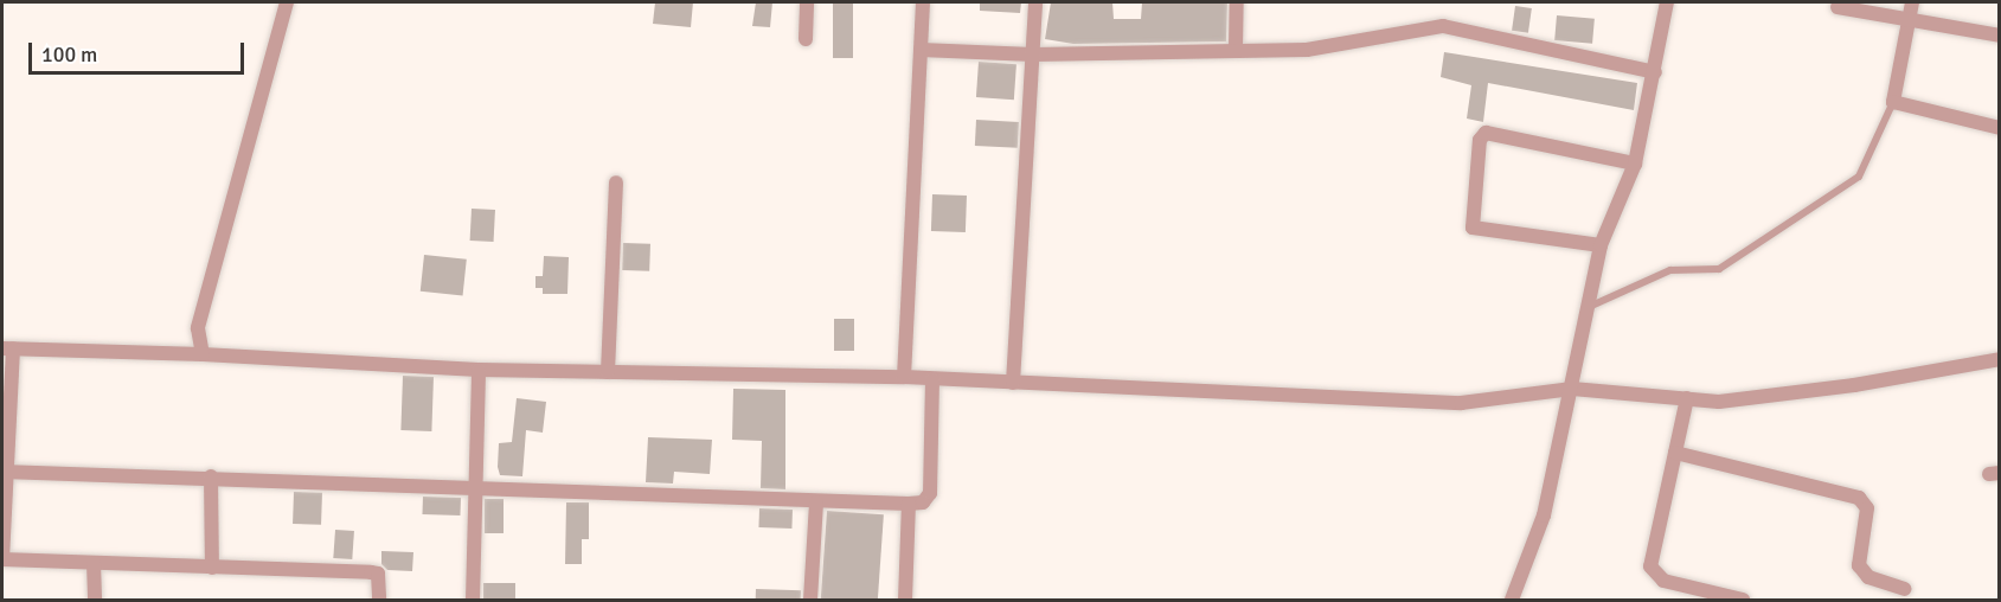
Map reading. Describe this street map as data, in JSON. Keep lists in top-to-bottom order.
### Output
{
  "scale_bar": "100 m"
}
